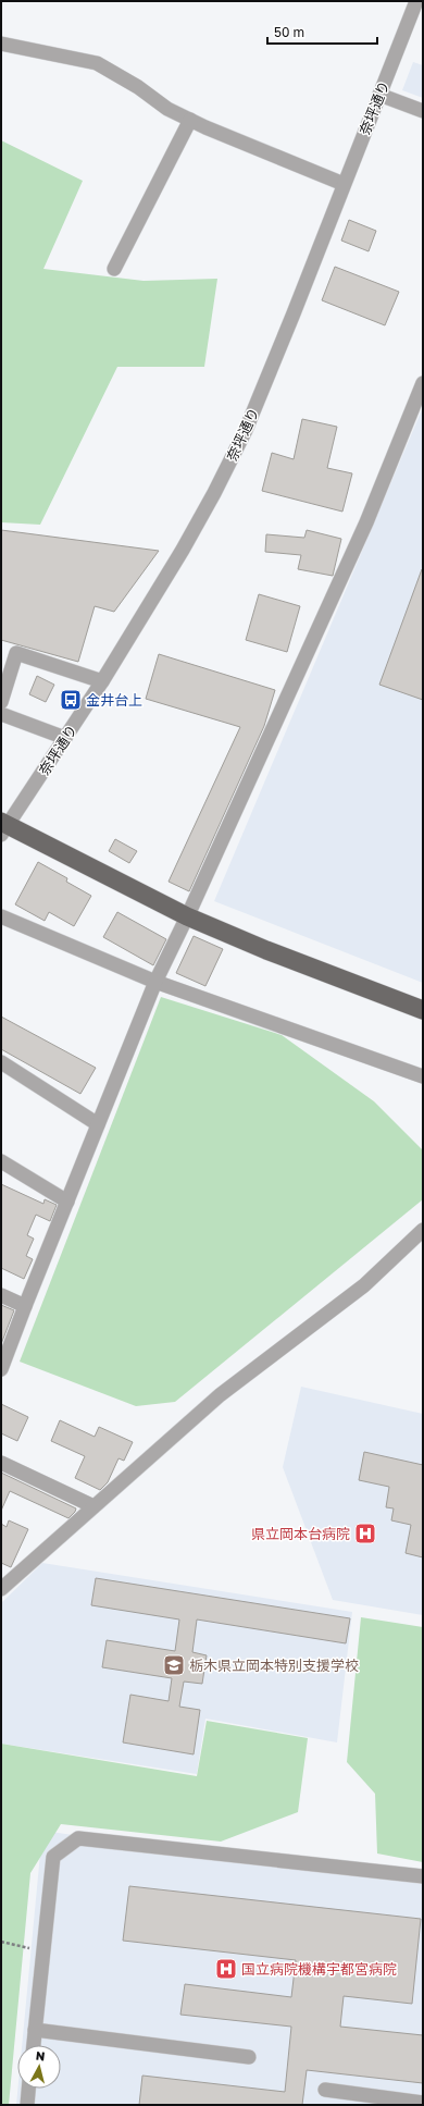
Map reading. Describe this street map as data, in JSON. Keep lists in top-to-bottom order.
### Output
{
  "streets": {
    "street": ["奈坪通り"]
  },
  "places": {
    "bus stop": ["金井台上"],
    "hospital": ["県立岡本台病院", "国立病院機構宇都宮病院"],
    "school or university": ["栃木県立岡本特別支援学校"]
  },
  "scale_bar": "50 m",
  "north": "top"
}
